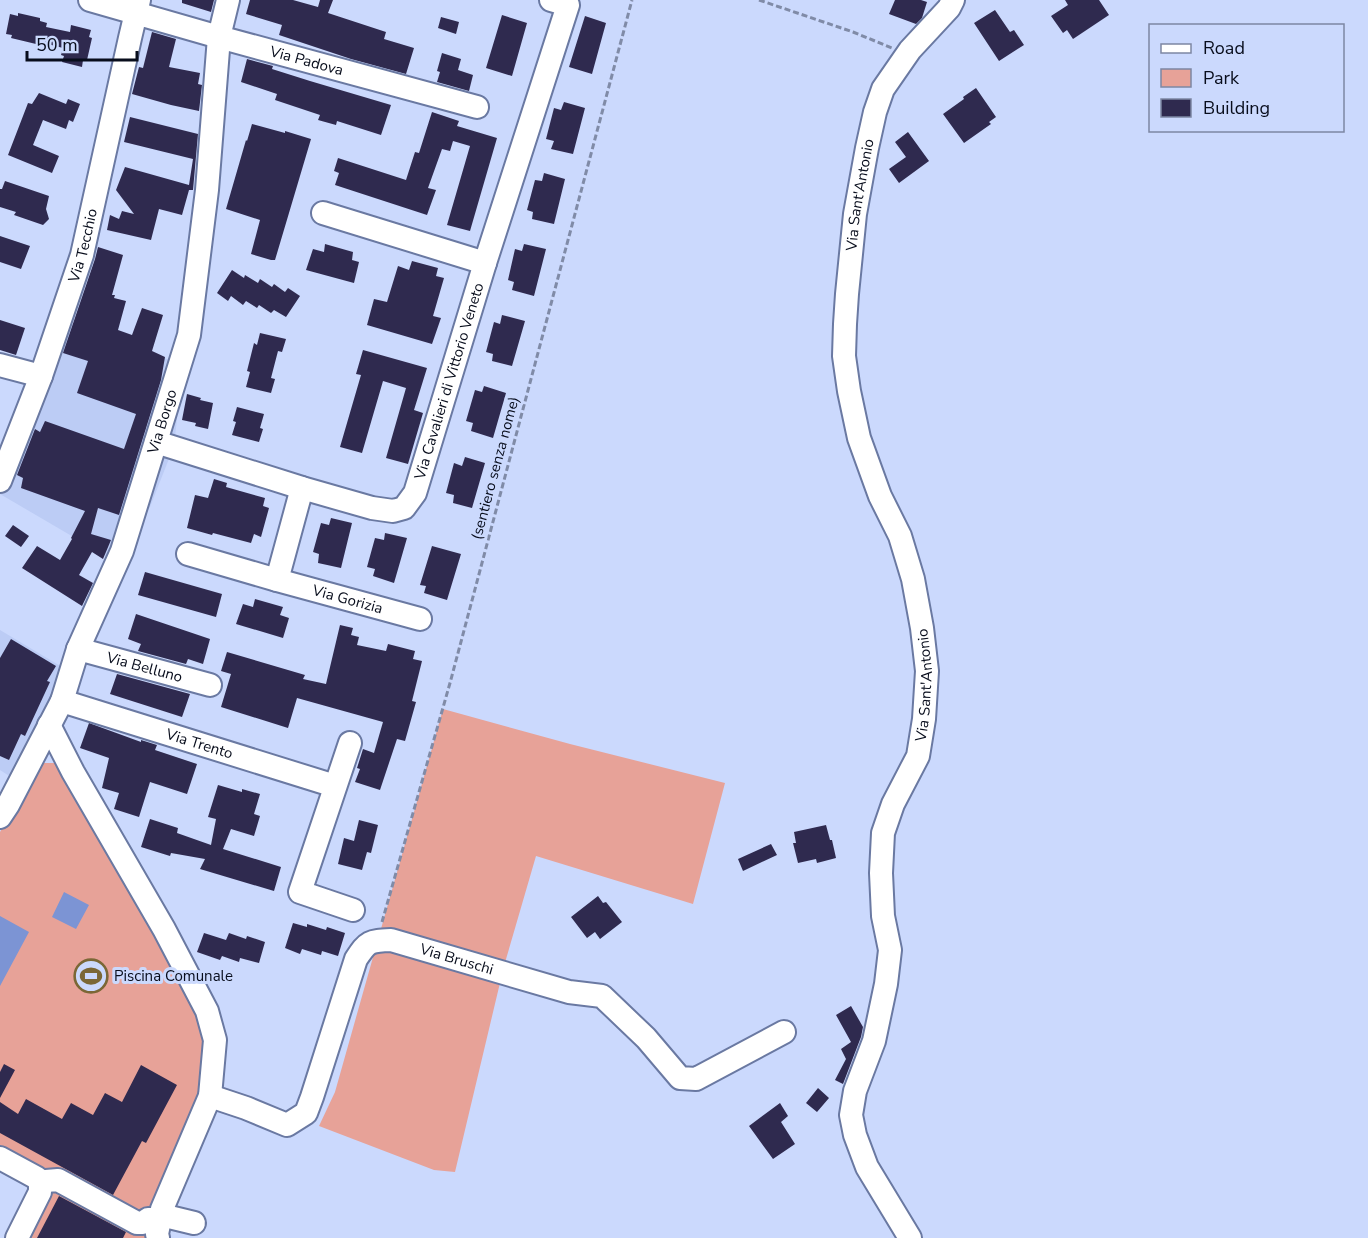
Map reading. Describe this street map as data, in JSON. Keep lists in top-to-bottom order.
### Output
{
  "streets": {
    "street": [
      "Via Padova",
      "Via Sant'Antonio",
      "Via Tecchio",
      "Via Cavalieri di Vittorio Veneto",
      "Via Borgo",
      "Via Gorizia",
      "Via Belluno",
      "Via Trento",
      "Via Bruschi"
    ],
    "path": ["(sentiero senza nome)"]
  },
  "crossings": [
    ["Via Padova", "Via Tecchio"],
    ["Via Padova", "Via Borgo"],
    ["Via Cavalieri di Vittorio Veneto", "Via Borgo"],
    ["Via Borgo", "Via Belluno"],
    ["Via Borgo", "Via Trento"],
    ["(sentiero senza nome)", "Via Bruschi"]
  ],
  "places": {
    "sports": ["Piscina Comunale"]
  },
  "legend": ["Road", "Park", "Building"],
  "scale_bar": "50 m"
}
